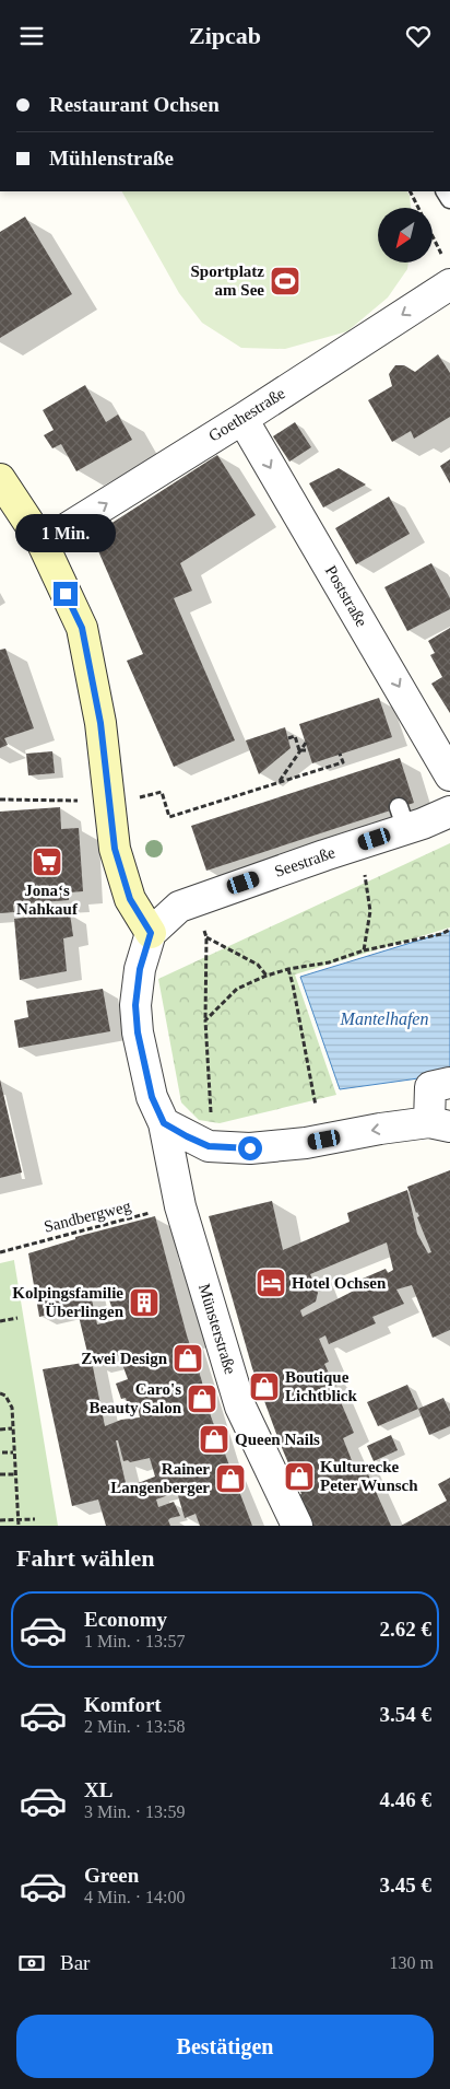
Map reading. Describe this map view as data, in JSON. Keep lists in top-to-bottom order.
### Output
{
  "streets": {
    "street": [
      "Goethestraße",
      "Poststraße",
      "Seestraße",
      "Münsterstraße"
    ],
    "path": ["Sandbergweg"]
  },
  "crossings": [
    ["Goethestraße", "Poststraße"],
    ["Seestraße", "Münsterstraße"],
    ["Sandbergweg", "Münsterstraße"]
  ],
  "water": ["Mantelhafen"],
  "places": {
    "sports": ["Sportplatz am See"],
    "supermarket": ["Jona‘s Nahkauf"],
    "hotel": ["Hotel Ochsen"],
    "building": ["Kolpingsfamilie Überlingen"],
    "shop": [
      "Zwei Design",
      "Boutique Lichtblick",
      "Caro's Beauty Salon",
      "Queen Nails",
      "Kulturecke Peter Wunsch",
      "Rainer Langenberger"
    ]
  },
  "north": "bottom left",
  "page": {
    "header": "Zipcab",
    "banner": ["Restaurant Ochsen", "Mühlenstraße"],
    "bubble": "1 Min.",
    "heading": "Fahrt wählen",
    "list": [
      {
        "name": "Economy",
        "note": "1 Min. · 13:57",
        "value": "2.62 €"
      },
      {
        "name": "Komfort",
        "note": "2 Min. · 13:58",
        "value": "3.54 €"
      },
      {
        "name": "XL",
        "note": "3 Min. · 13:59",
        "value": "4.46 €"
      },
      {
        "name": "Green",
        "note": "4 Min. · 14:00",
        "value": "3.45 €"
      }
    ],
    "pay": ["Bar", "130 m"],
    "buttons": "Bestätigen"
  }
}
